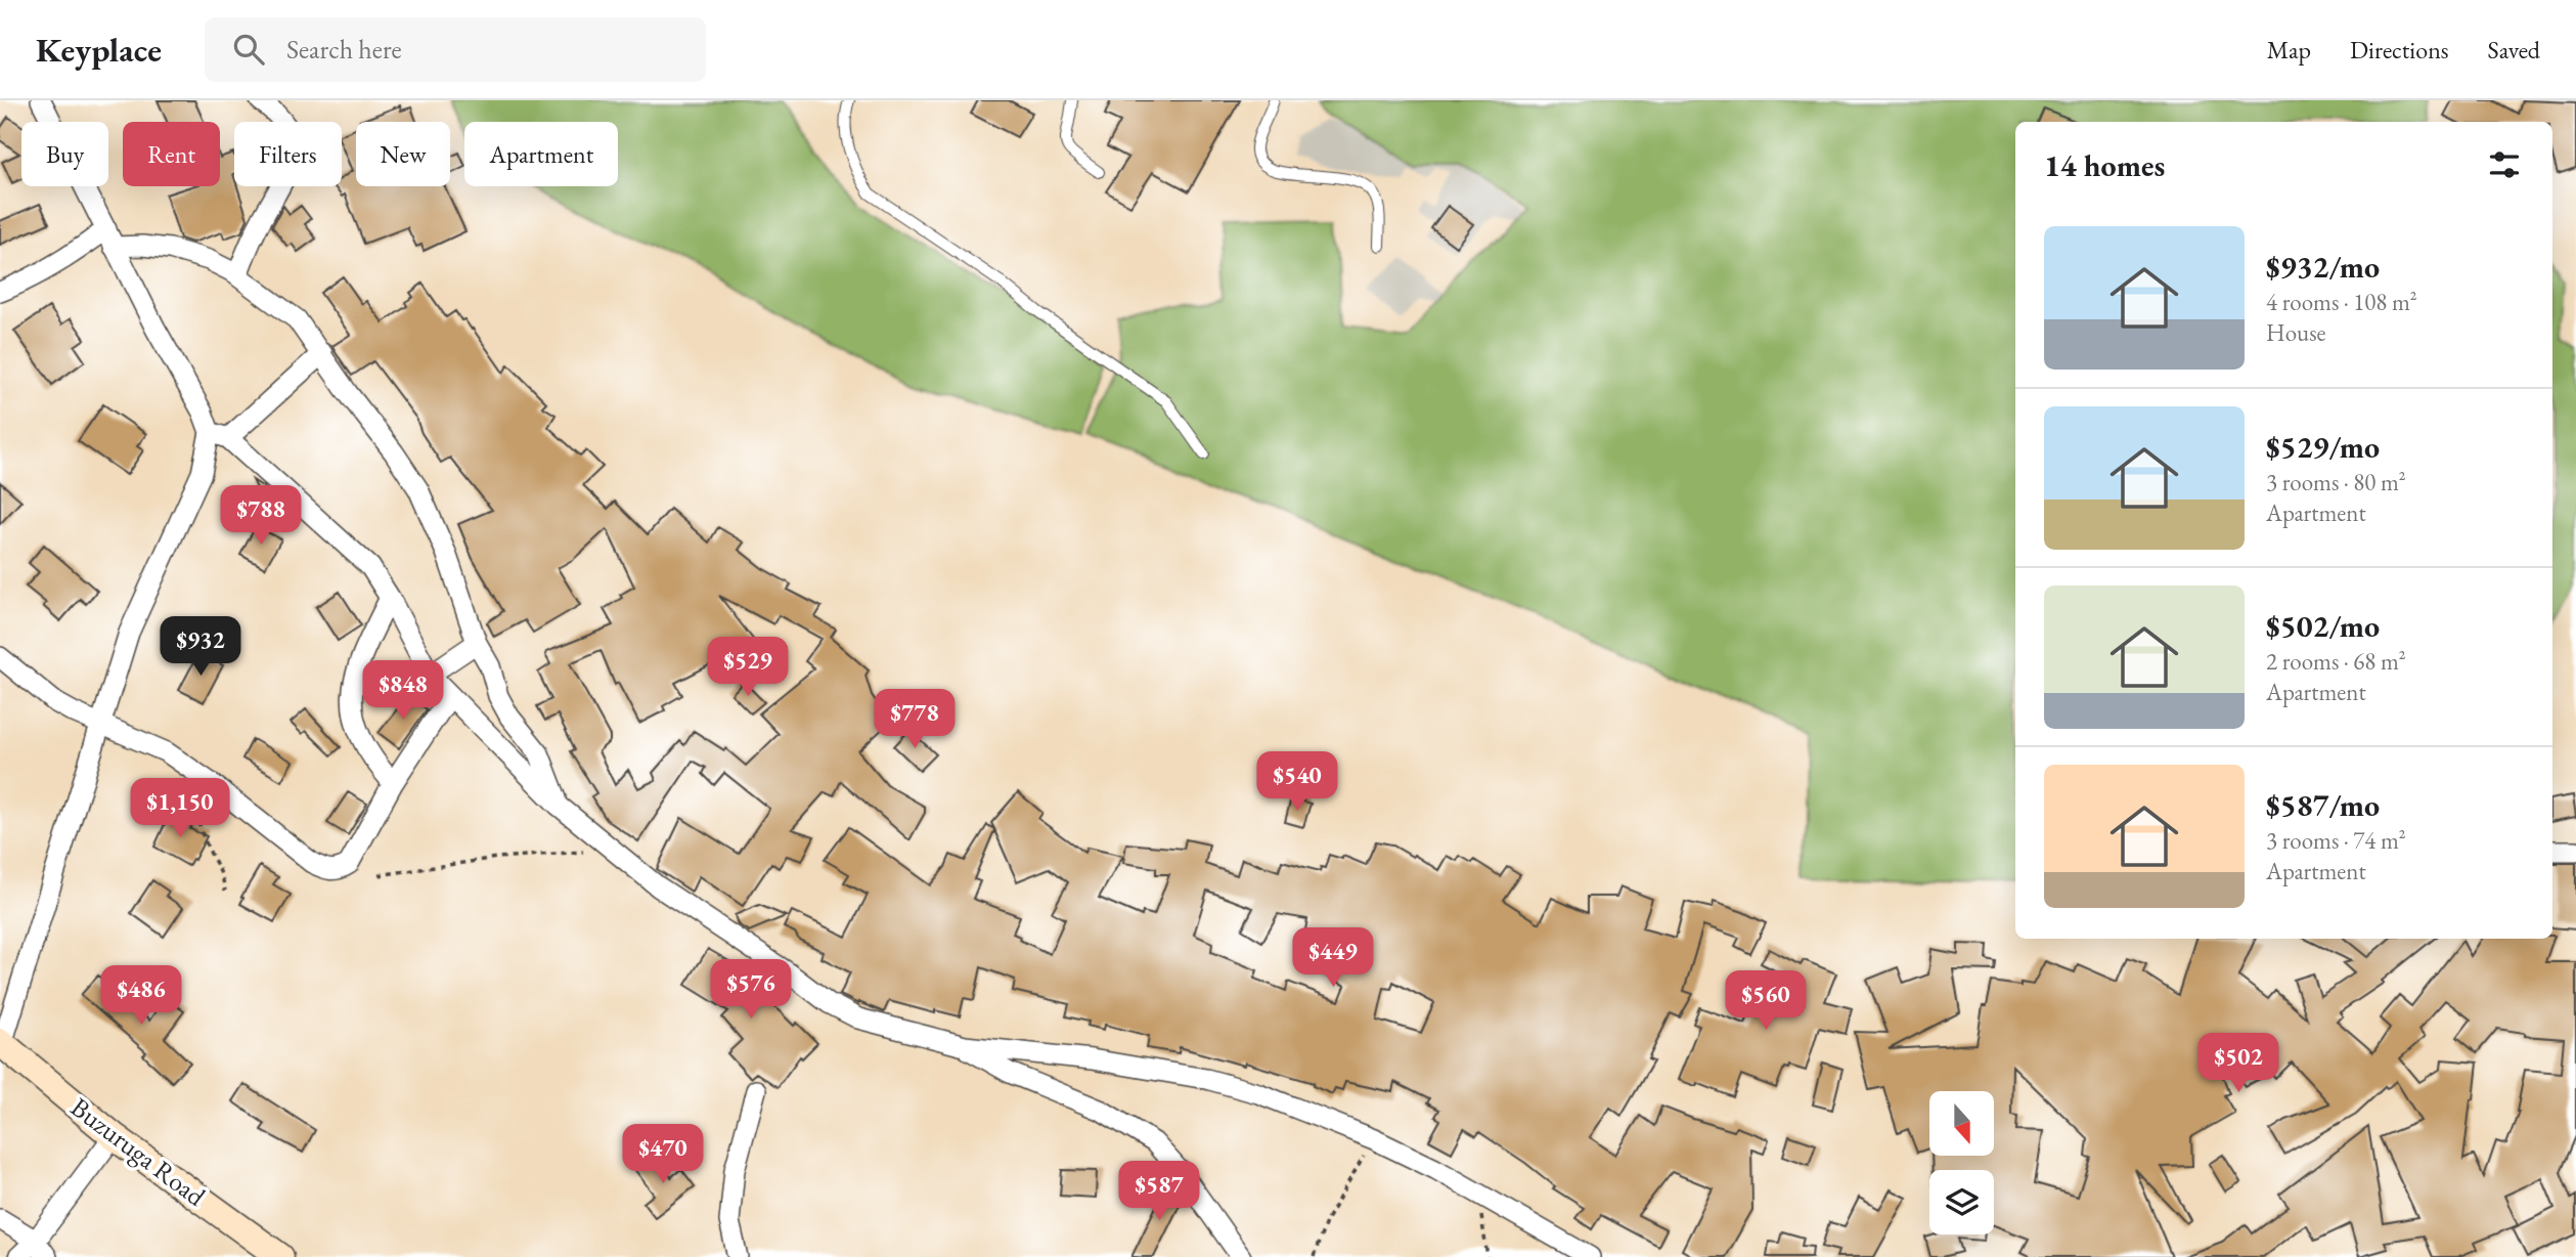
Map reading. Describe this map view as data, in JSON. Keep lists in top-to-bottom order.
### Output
{
  "streets": {
    "main road": ["Buzuruga Road"]
  },
  "north": "bottom",
  "page": {
    "header": "Keyplace",
    "search": "Search here",
    "nav": ["Map", "Directions", "Saved"],
    "chip": [
      "Buy",
      "Rent",
      "Filters",
      "New",
      "Apartment"
    ],
    "heading": "14 homes",
    "list": [
      {
        "name": "$932/mo",
        "note": "4 rooms · 108 m² · House"
      },
      {
        "name": "$529/mo",
        "note": "3 rooms · 80 m² · Apartment"
      },
      {
        "name": "$502/mo",
        "note": "2 rooms · 68 m² · Apartment"
      },
      {
        "name": "$587/mo",
        "note": "3 rooms · 74 m² · Apartment"
      }
    ],
    "price": [
      "$788",
      "$932",
      "$529",
      "$848",
      "$778",
      "$540",
      "$1,150",
      "$449",
      "$576",
      "$486",
      "$560",
      "$502",
      "$470",
      "$587"
    ]
  }
}
